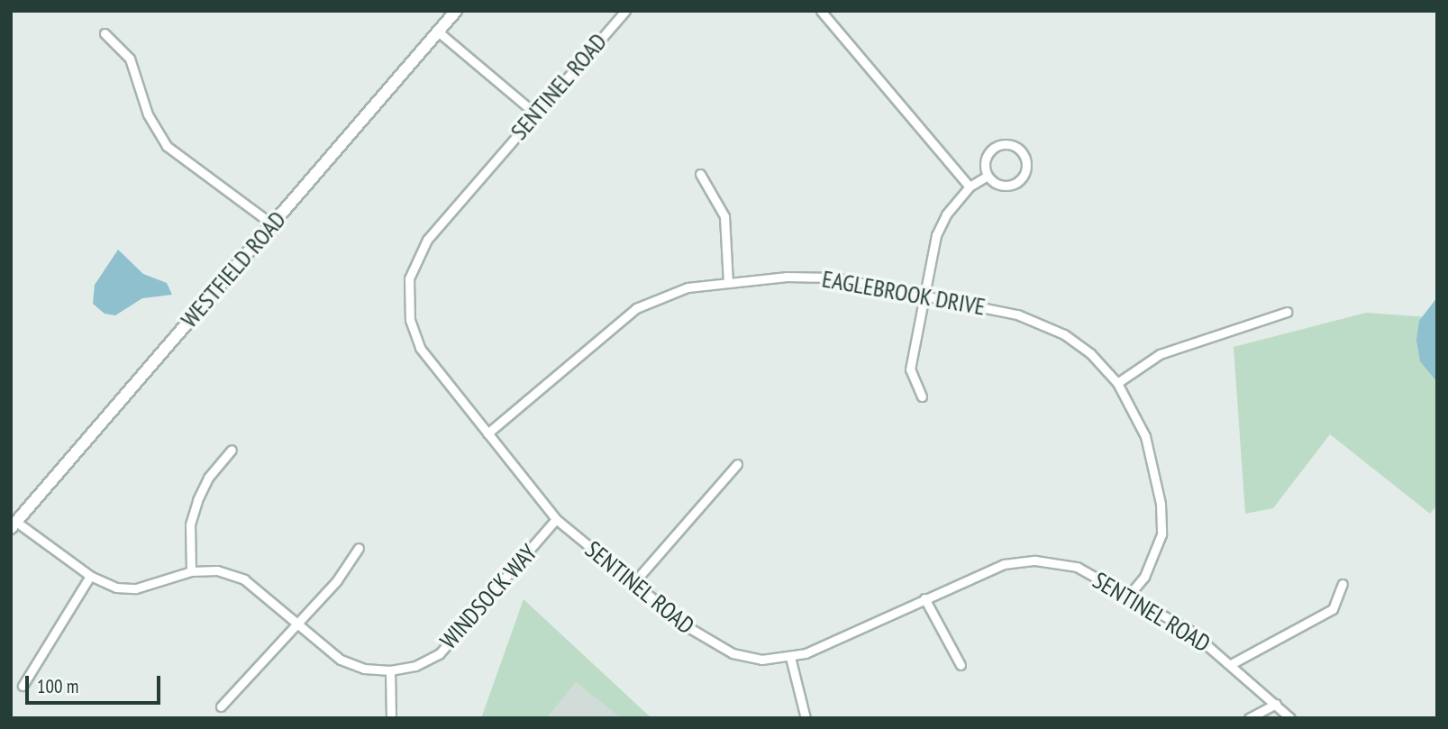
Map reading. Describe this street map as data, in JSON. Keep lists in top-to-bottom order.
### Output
{
  "streets": {
    "street": [
      "SENTINEL ROAD",
      "WESTFIELD ROAD",
      "EAGLEBROOK DRIVE",
      "WINDSOCK WAY"
    ]
  },
  "crossings": [
    ["SENTINEL ROAD", "EAGLEBROOK DRIVE"],
    ["SENTINEL ROAD", "WINDSOCK WAY"],
    ["WESTFIELD ROAD", "WINDSOCK WAY"]
  ],
  "scale_bar": "100 m"
}
